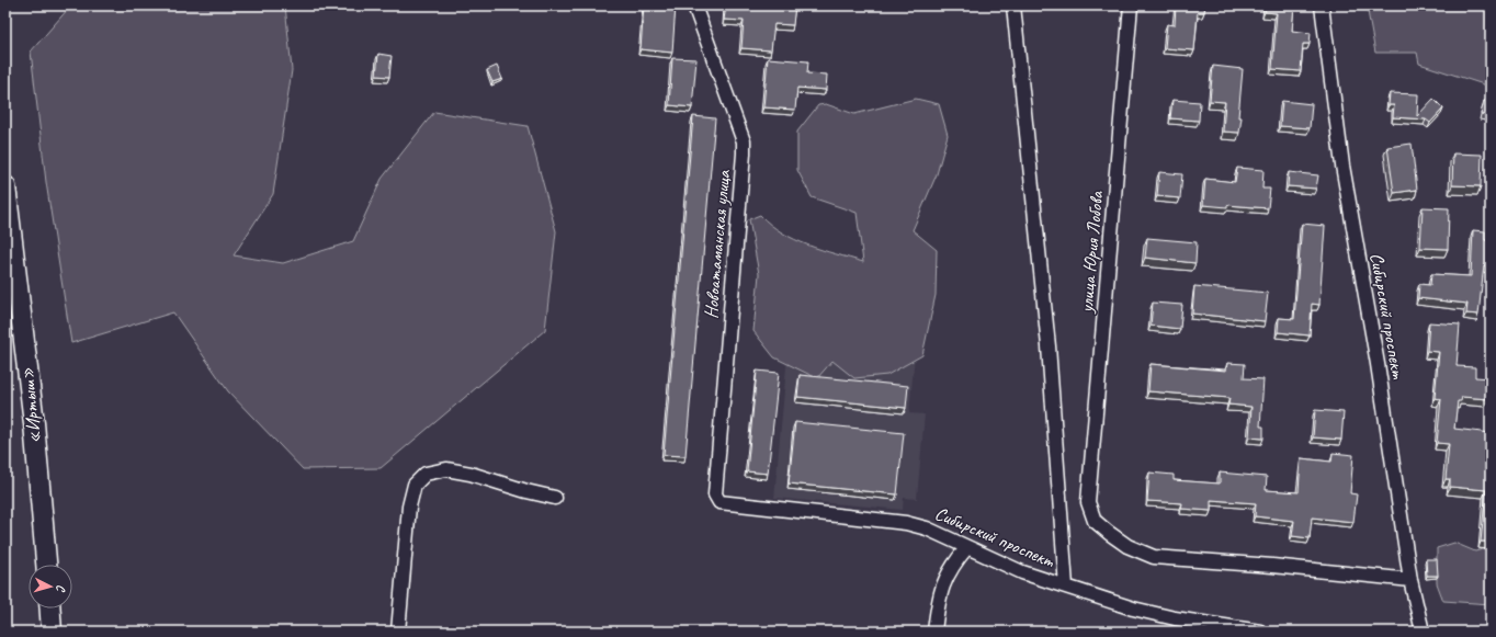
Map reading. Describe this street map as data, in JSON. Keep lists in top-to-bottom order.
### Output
{
  "streets": {
    "highway": ["«Иртыш»"],
    "street": ["Новоатаманская улица", "улица Юрия Лобова", "Сибирский проспект"]
  },
  "crossings": [
    ["Новоатаманская улица", "Сибирский проспект"],
    ["улица Юрия Лобова", "Сибирский проспект"]
  ],
  "north": "right"
}
